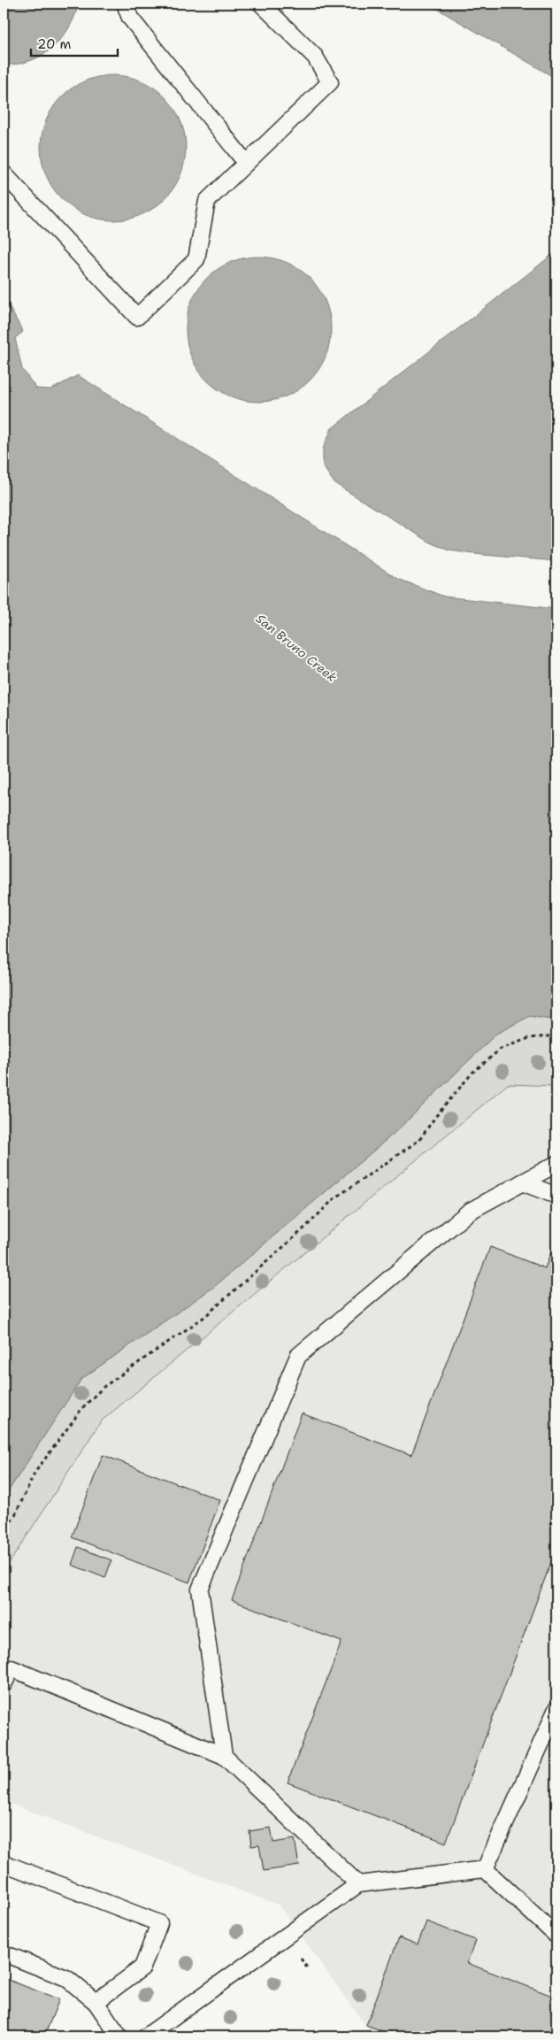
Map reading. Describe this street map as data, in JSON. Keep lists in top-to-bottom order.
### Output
{
  "water": ["San Bruno Creek"],
  "scale_bar": "20 m"
}
